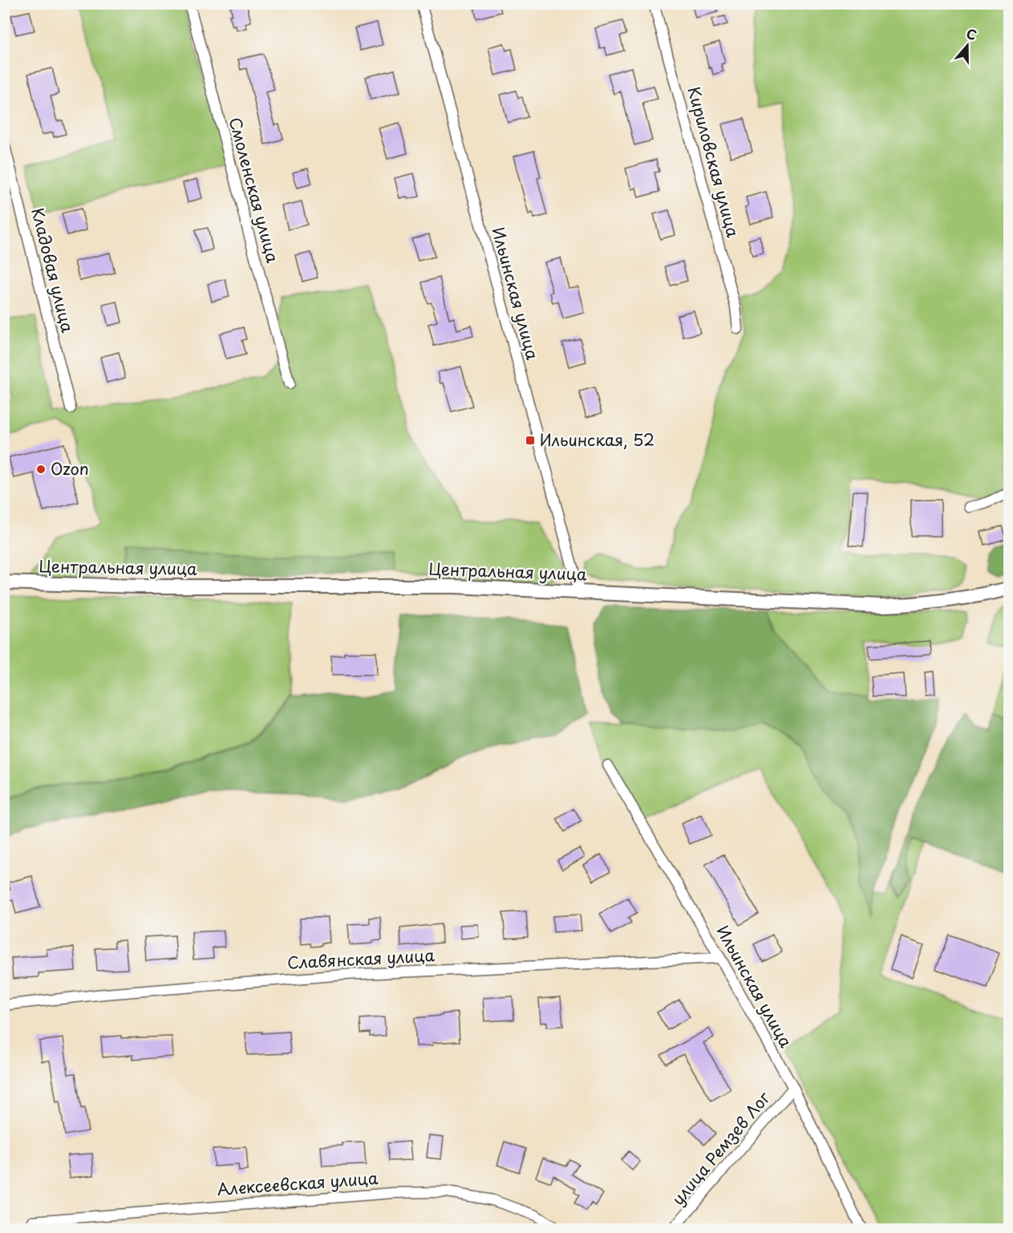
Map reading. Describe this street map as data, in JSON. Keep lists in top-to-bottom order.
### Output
{
  "streets": {
    "street": [
      "Кириловская улица",
      "Смоленская улица",
      "Кладовая улица",
      "Ильинская улица",
      "Центральная улица",
      "Славянская улица",
      "улица Ремзев Лог",
      "Алексеевская улица"
    ]
  },
  "crossings": [
    ["Ильинская улица", "Центральная улица"],
    ["Ильинская улица", "Славянская улица"],
    ["Ильинская улица", "улица Ремзев Лог"]
  ],
  "places": {
    "transit": ["Ильинская, 52"],
    "other": ["Ozon"]
  },
  "north": "top"
}
